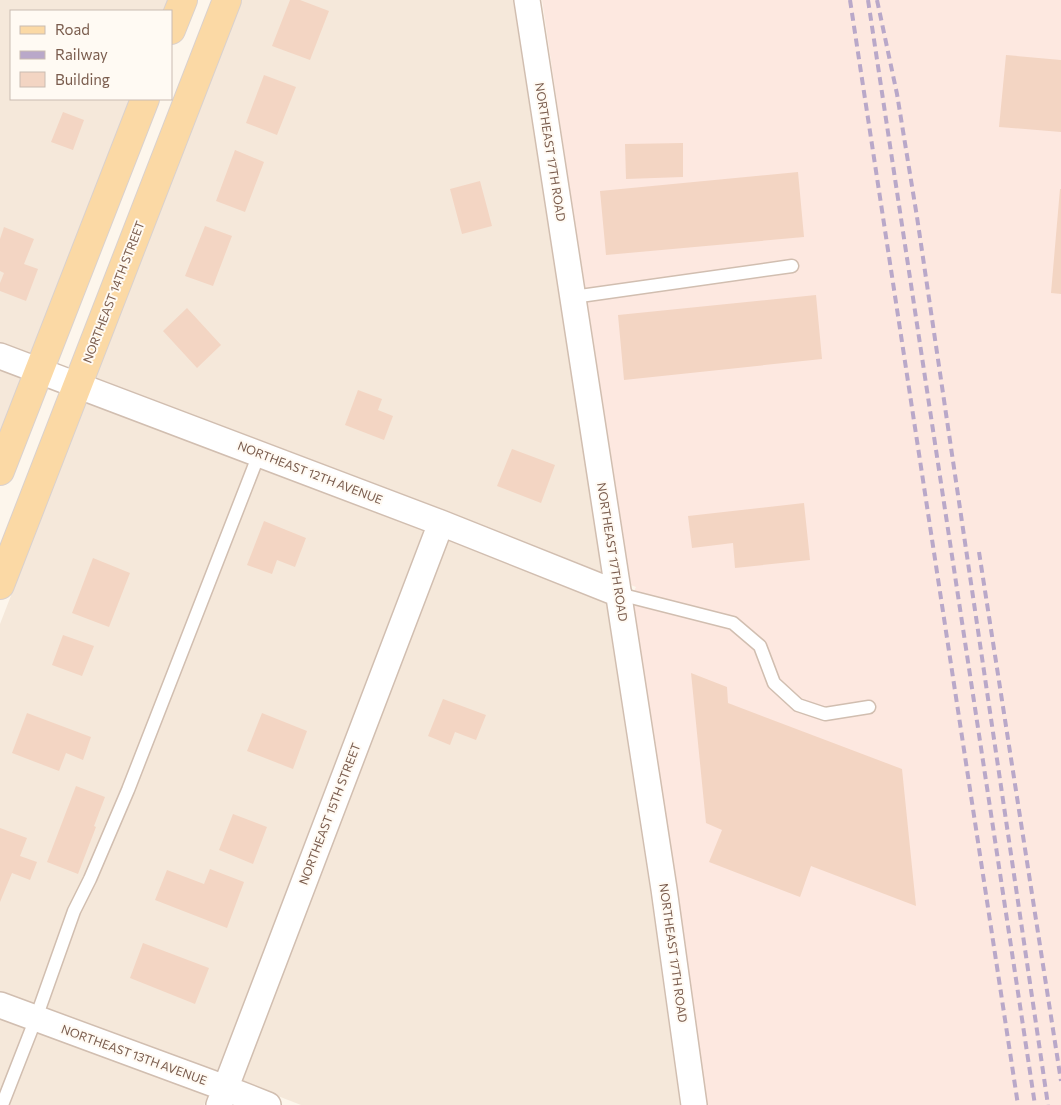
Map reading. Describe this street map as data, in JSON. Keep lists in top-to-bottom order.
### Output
{
  "streets": {
    "main road": ["NORTHEAST 14TH STREET"],
    "street": [
      "NORTHEAST 17TH ROAD",
      "NORTHEAST 12TH AVENUE",
      "NORTHEAST 15TH STREET",
      "NORTHEAST 13TH AVENUE"
    ]
  },
  "crossings": [
    ["NORTHEAST 17TH ROAD", "NORTHEAST 12TH AVENUE"],
    ["NORTHEAST 14TH STREET", "NORTHEAST 12TH AVENUE"],
    ["NORTHEAST 12TH AVENUE", "NORTHEAST 15TH STREET"],
    ["NORTHEAST 15TH STREET", "NORTHEAST 13TH AVENUE"]
  ],
  "legend": ["Road", "Railway", "Building"]
}
